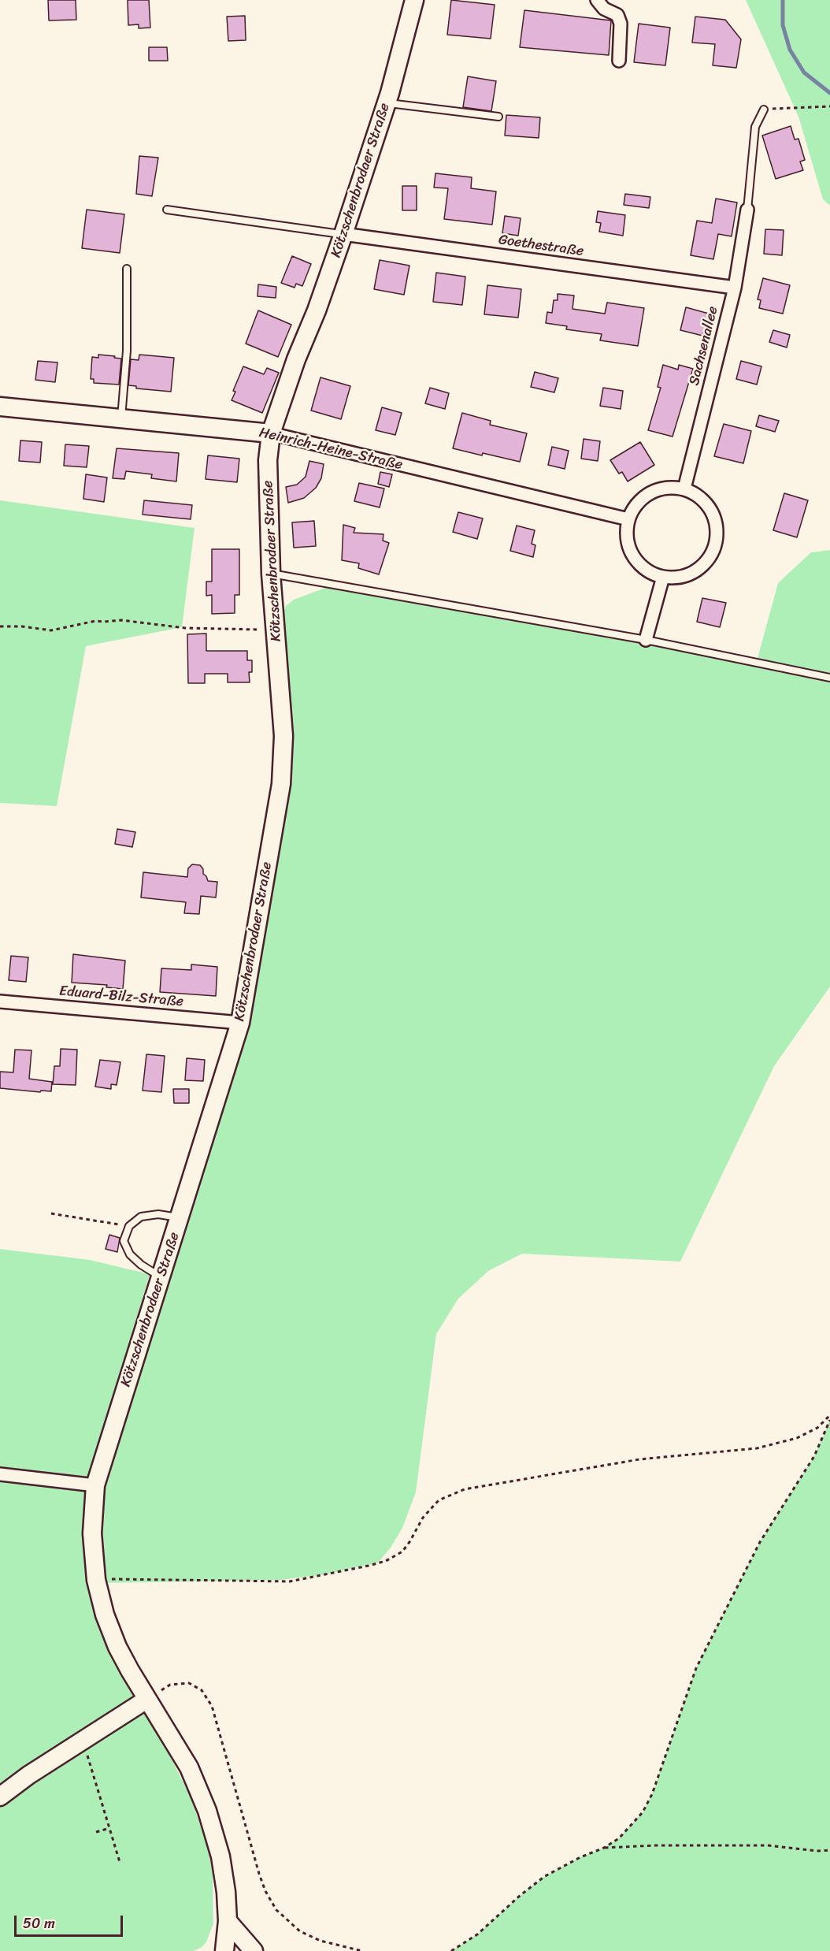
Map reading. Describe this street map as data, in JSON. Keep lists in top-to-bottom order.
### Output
{
  "streets": {
    "street": [
      "Kötzschenbrodaer Straße",
      "Goethestraße",
      "Sachsenallee",
      "Heinrich-Heine-Straße",
      "Eduard-Bilz-Straße"
    ]
  },
  "crossings": [
    ["Kötzschenbrodaer Straße", "Goethestraße"],
    ["Kötzschenbrodaer Straße", "Heinrich-Heine-Straße"],
    ["Kötzschenbrodaer Straße", "Eduard-Bilz-Straße"],
    ["Goethestraße", "Sachsenallee"],
    ["Sachsenallee", "Heinrich-Heine-Straße"]
  ],
  "scale_bar": "50 m"
}
